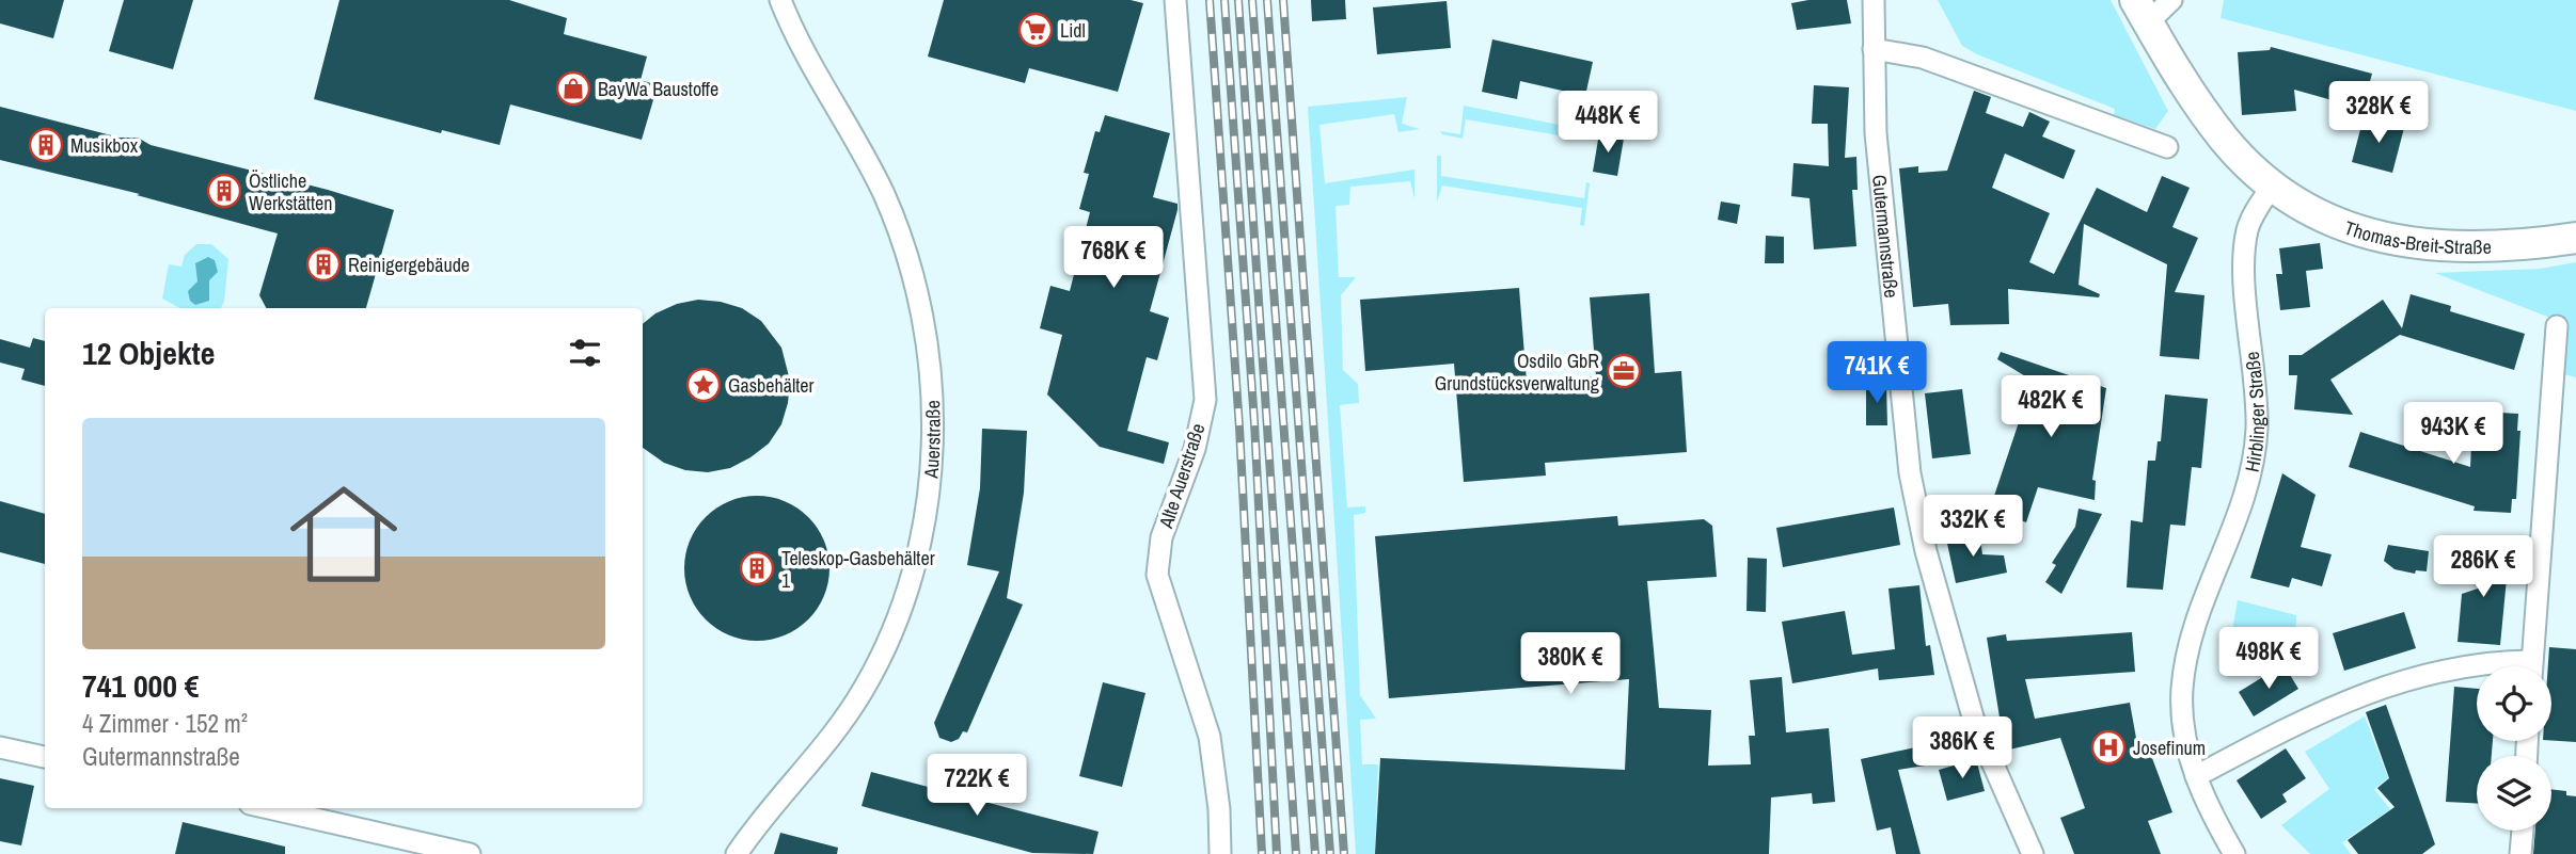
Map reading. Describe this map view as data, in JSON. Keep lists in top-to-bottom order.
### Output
{
  "streets": {
    "main road": ["Thomas-Breit-Straße"],
    "street": [
      "Gutermannstraße",
      "Hirblinger Straße",
      "Auerstraße",
      "Alte Auerstraße"
    ]
  },
  "crossings": [
    ["Thomas-Breit-Straße", "Hirblinger Straße"]
  ],
  "places": {
    "supermarket": ["Lidl"],
    "shop": ["BayWa Baustoffe"],
    "building": [
      "Musikbox",
      "Östliche Werkstätten",
      "Reinigergebäude",
      "Teleskop-Gasbehälter 1"
    ],
    "office": ["Osdilo GbR Grundstücksverwaltung"],
    "place": ["Gasbehälter"],
    "hospital": ["Josefinum"]
  },
  "page": {
    "price": [
      "328K €",
      "448K €",
      "768K €",
      "741K €",
      "482K €",
      "943K €",
      "332K €",
      "286K €",
      "498K €",
      "380K €",
      "386K €",
      "722K €"
    ],
    "heading": "12 Objekte",
    "list": [
      {
        "name": "741 000 €",
        "note": "4 Zimmer · 152 m² · Gutermannstraße"
      }
    ]
  }
}
